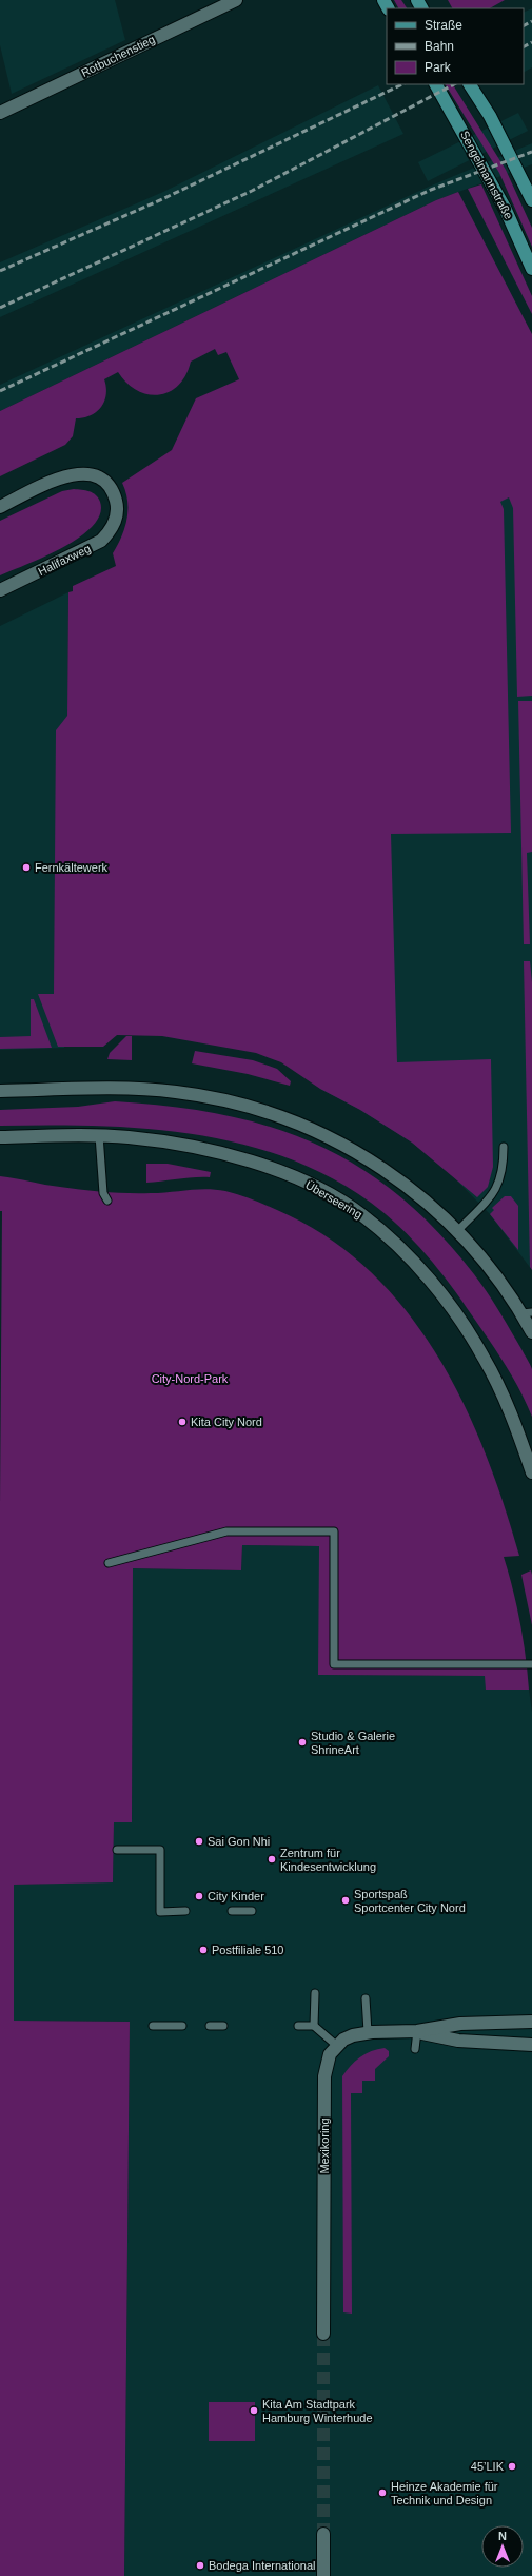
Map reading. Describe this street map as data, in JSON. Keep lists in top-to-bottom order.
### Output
{
  "streets": {
    "main road": ["Sengelmannstraße"],
    "street": [
      "Rotbuchenstieg",
      "Halifaxweg",
      "Überseering",
      "Mexikoring"
    ]
  },
  "parks": ["City-Nord-Park"],
  "places": [
    "Fernkältewerk",
    "Kita City Nord",
    "Studio & Galerie ShrineArt",
    "Sai Gon Nhi",
    "Zentrum für Kindesentwicklung",
    "City Kinder",
    "Sportspaß Sportcenter City Nord",
    "Postfiliale 510",
    "Kita Am Stadtpark Hamburg Winterhude",
    "45’LIK",
    "Heinze Akademie für Technik und Design",
    "Bodega International"
  ],
  "legend": ["Straße", "Bahn", "Park"],
  "north": "top"
}
